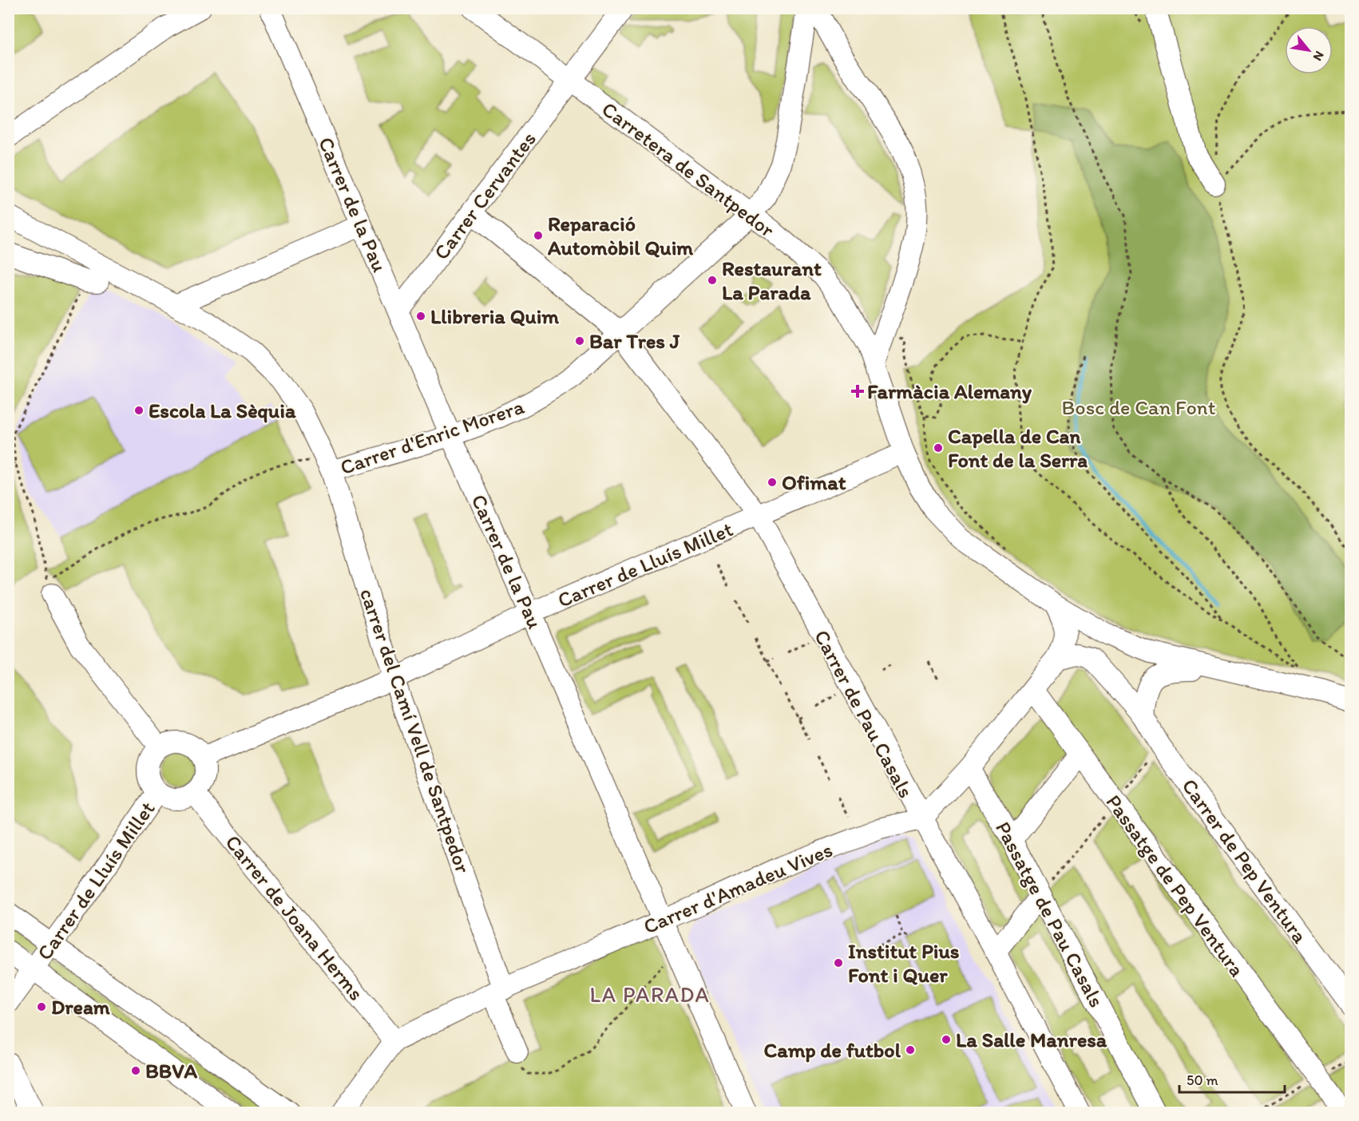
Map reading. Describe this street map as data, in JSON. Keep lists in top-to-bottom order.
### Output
{
  "streets": {
    "street": [
      "Carretera de Santpedor",
      "Carrer Cervantes",
      "Carrer de la Pau",
      "Carrer d'Enric Morera",
      "Carrer de Lluís Millet",
      "Carrer de Pau Casals",
      "carrer del Camí Vell de Santpedor",
      "Carrer de Pep Ventura",
      "Passatge de Pep Ventura",
      "Carrer d'Amadeu Vives",
      "Passatge de Pau Casals",
      "Carrer de Joana Herms"
    ]
  },
  "crossings": [
    ["Carretera de Santpedor", "Carrer Cervantes"],
    ["Carretera de Santpedor", "Carrer d'Enric Morera"],
    ["Carretera de Santpedor", "Carrer de Lluís Millet"],
    ["Carrer Cervantes", "Carrer de la Pau"],
    ["Carrer Cervantes", "Carrer de Pau Casals"],
    ["Carrer de la Pau", "Carrer d'Enric Morera"],
    ["Carrer de la Pau", "Carrer de Lluís Millet"],
    ["Carrer de la Pau", "Carrer d'Amadeu Vives"],
    ["Carrer d'Enric Morera", "Carrer de Pau Casals"],
    ["Carrer d'Enric Morera", "carrer del Camí Vell de Santpedor"],
    ["Carrer de Lluís Millet", "Carrer de Pau Casals"],
    ["Carrer de Lluís Millet", "carrer del Camí Vell de Santpedor"],
    ["Carrer de Lluís Millet", "Carrer de Joana Herms"],
    ["Carrer de Pau Casals", "Carrer d'Amadeu Vives"],
    ["carrer del Camí Vell de Santpedor", "Carrer d'Amadeu Vives"],
    ["Carrer d'Amadeu Vives", "Carrer de Joana Herms"]
  ],
  "districts": ["LA PARADA"],
  "parks": ["Bosc de Can Font"],
  "places": {
    "other": [
      "Reparació Automòbil Quim",
      "Restaurant La Parada",
      "Llibreria Quim",
      "Bar Tres J",
      "Escola La Sèquia",
      "Capella de Can Font de la Serra",
      "Ofimat",
      "Institut Pius Font i Quer",
      "Dream",
      "La Salle Manresa",
      "Camp de futbol",
      "BBVA"
    ],
    "health": ["Farmàcia Alemany"]
  },
  "scale_bar": "50 m",
  "north": "bottom right"
}
